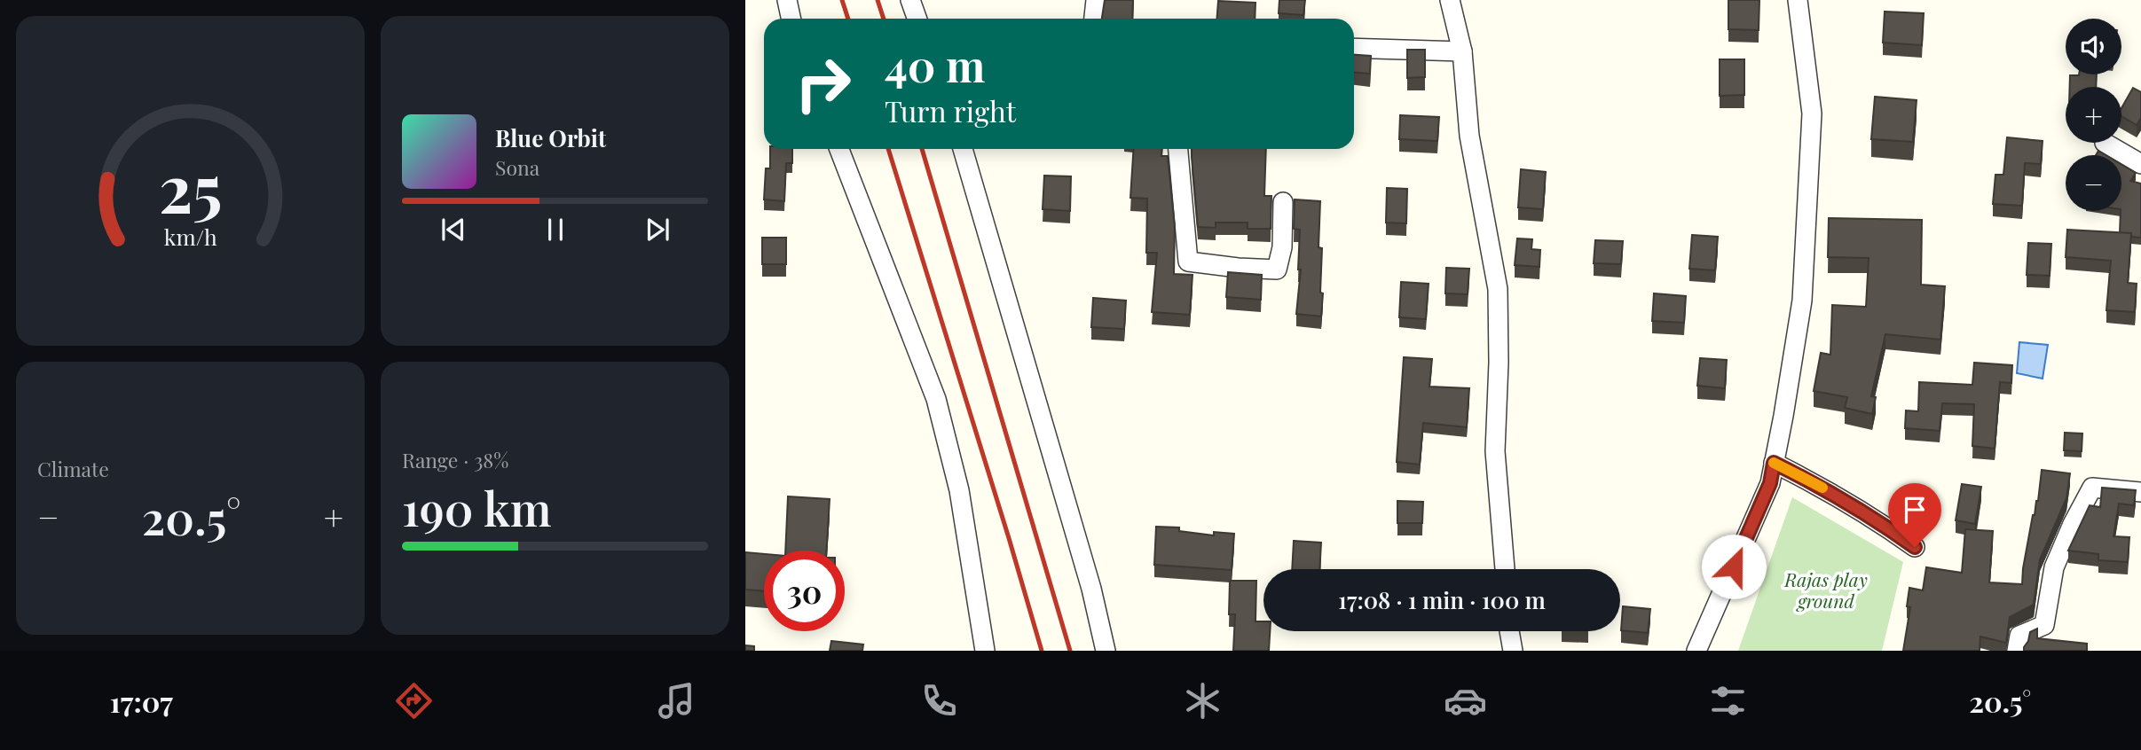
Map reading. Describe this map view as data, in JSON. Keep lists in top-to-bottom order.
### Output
{
  "parks": ["Rajas play ground"],
  "page": {
    "map_buttons": ["+", "−"],
    "turn": ["40 m", "Turn right"],
    "song": ["Blue Orbit", "Sona"],
    "tile": [
      "Climate",
      ["Range · 38%", "190 km"]
    ],
    "heat": ["−", "20.5°", "+"],
    "limit": "30",
    "trip": "17:08 · 1 min · 100 m",
    "tabs": ["17:07", "20.5°"],
    "gauge": ["25", "km/h"]
  }
}
